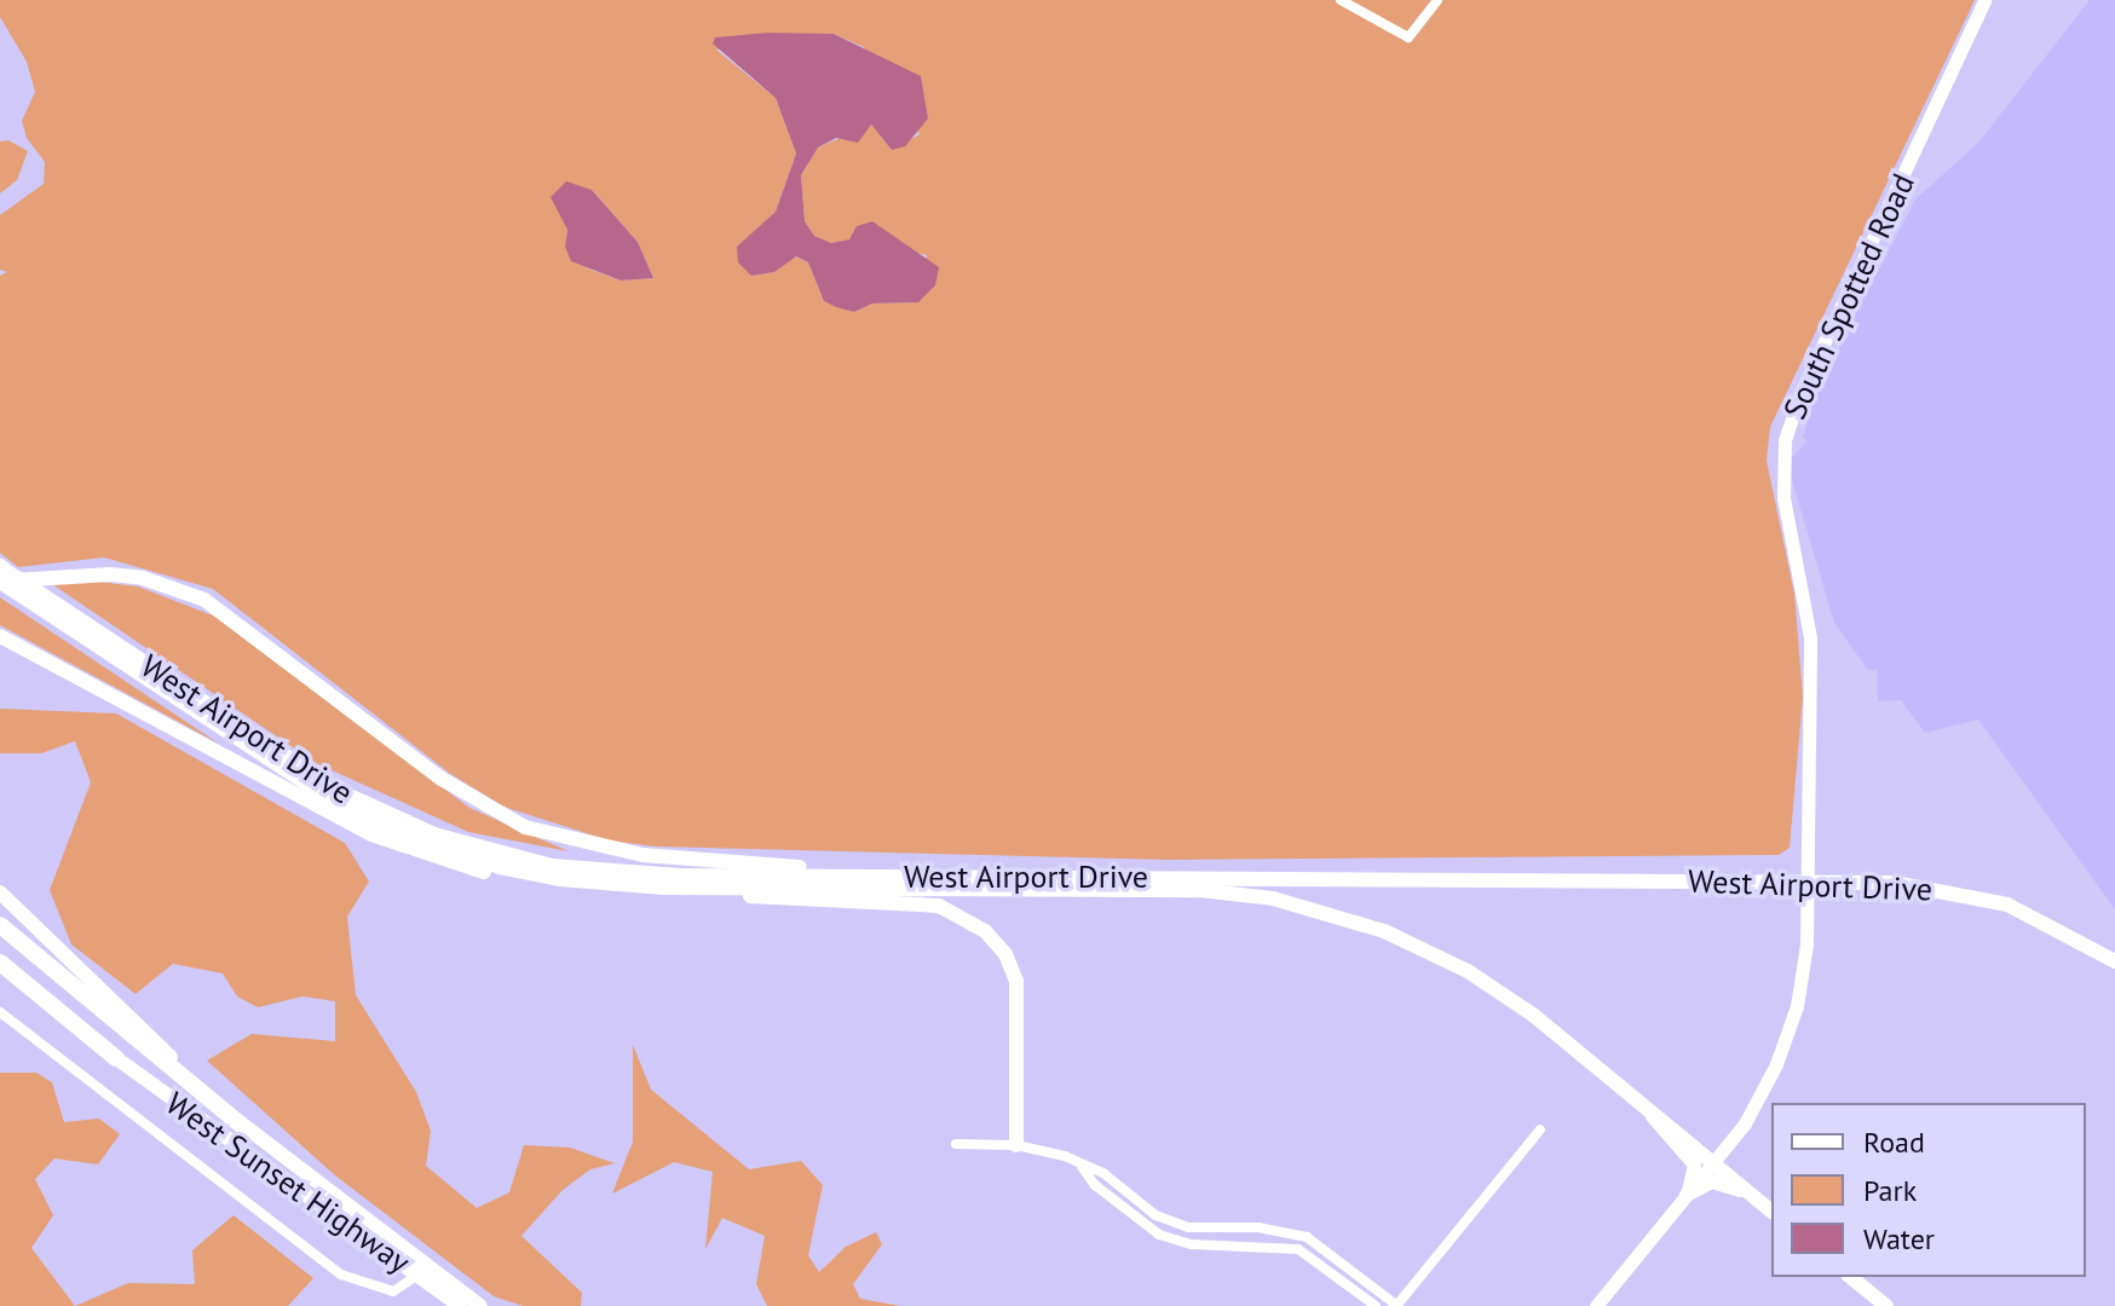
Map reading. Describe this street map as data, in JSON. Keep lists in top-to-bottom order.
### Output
{
  "streets": {
    "main road": ["South Spotted Road", "West Airport Drive", "West Sunset Highway"]
  },
  "crossings": [
    ["South Spotted Road", "West Airport Drive"]
  ],
  "legend": ["Road", "Park", "Water"]
}
